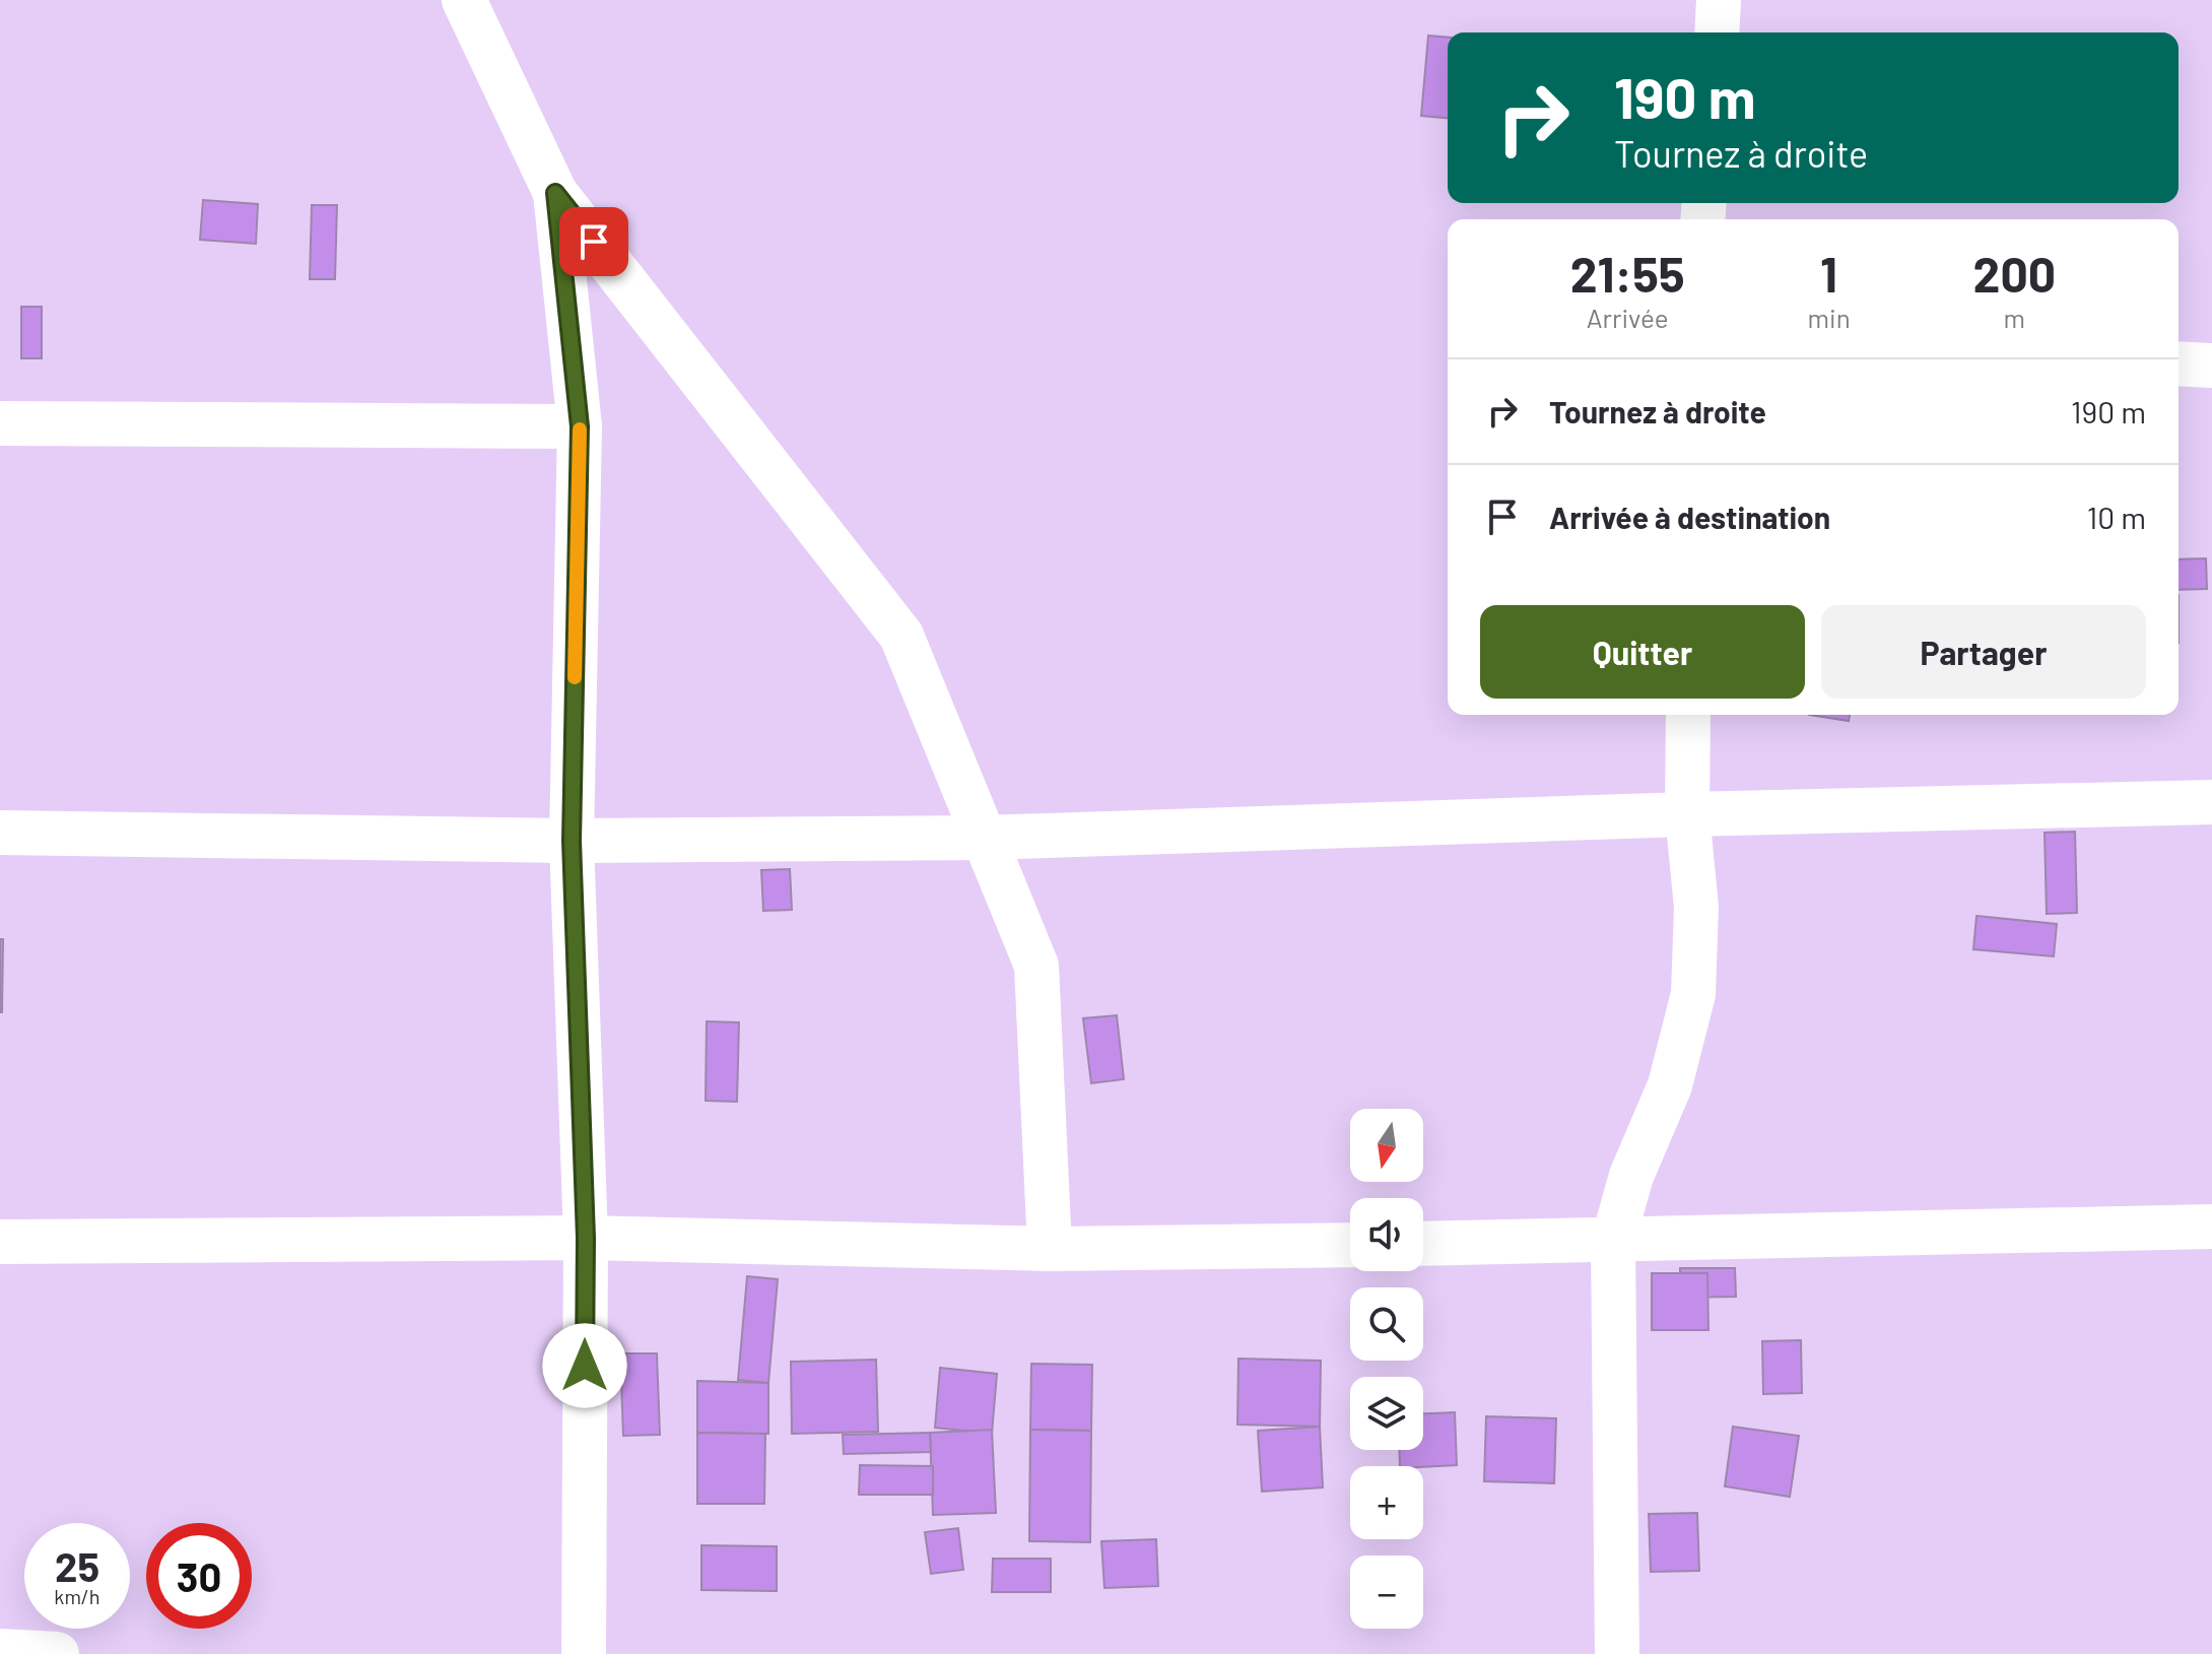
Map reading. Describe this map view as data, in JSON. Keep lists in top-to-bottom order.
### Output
{
  "north": "bottom",
  "page": {
    "turn": ["190 m", "Tournez à droite"],
    "eta": [
      "21:55",
      "Arrivée",
      "1",
      "min",
      "200",
      "m"
    ],
    "list": [
      {
        "name": "Tournez à droite",
        "value": "190 m"
      },
      {
        "name": "Arrivée à destination",
        "value": "10 m"
      }
    ],
    "buttons": ["Quitter", "Partager"],
    "map_buttons": ["+", "−"],
    "speed": "25 km/h",
    "limit": "30"
  }
}
